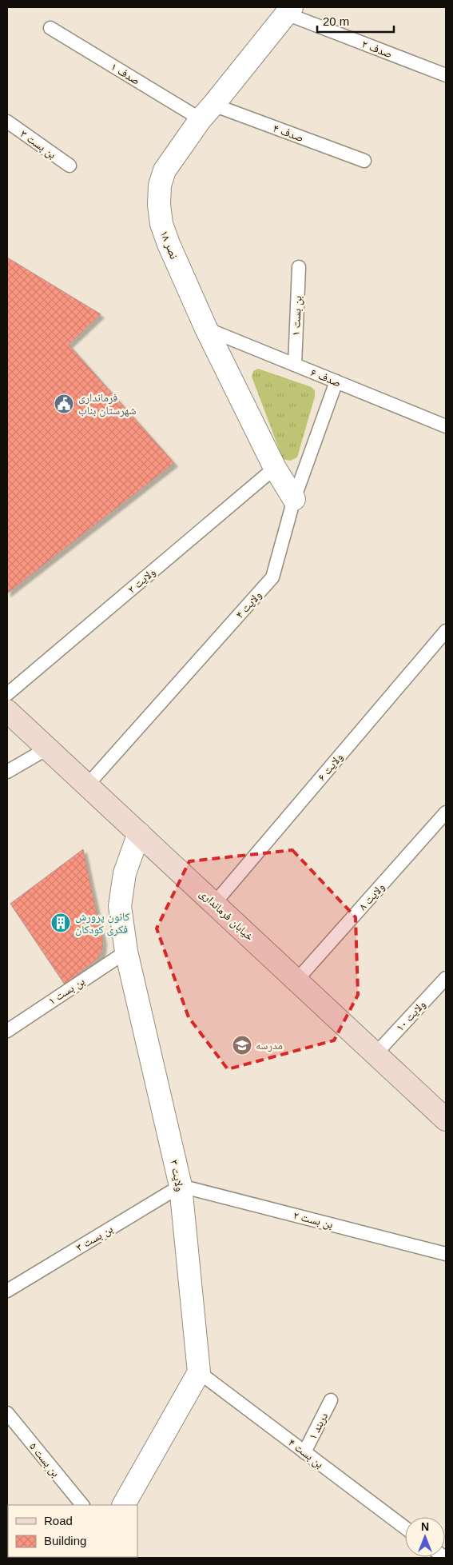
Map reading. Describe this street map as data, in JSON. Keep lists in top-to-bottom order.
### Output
{
  "streets": {
    "main road": ["خیابان فرمانداری"],
    "street": ["نصر ۱۸", "ولایت ۳"],
    "lane": [
      "صدف ۲",
      "صدف ۱",
      "صدف ۴",
      "بن بست ۳",
      "بن بست ۱",
      "صدف ۶",
      "ولایت ۲",
      "ولایت ۴",
      "ولایت ۶",
      "ولایت ۸",
      "ولایت ۱۰",
      "بن بست ۲",
      "دربند ۱",
      "بن بست ۴",
      "بن بست ۵"
    ]
  },
  "crossings": [
    ["صدف ۲", "نصر ۱۸"],
    ["صدف ۱", "صدف ۴"],
    ["صدف ۱", "نصر ۱۸"],
    ["صدف ۴", "نصر ۱۸"],
    ["بن بست ۳", "ولایت ۳"],
    ["بن بست ۳", "بن بست ۲"],
    ["نصر ۱۸", "صدف ۶"],
    ["نصر ۱۸", "ولایت ۲"],
    ["نصر ۱۸", "ولایت ۴"],
    ["بن بست ۱", "صدف ۶"],
    ["بن بست ۱", "ولایت ۳"],
    ["صدف ۶", "ولایت ۴"],
    ["ولایت ۴", "خیابان فرمانداری"],
    ["ولایت ۶", "خیابان فرمانداری"],
    ["ولایت ۸", "خیابان فرمانداری"],
    ["خیابان فرمانداری", "ولایت ۱۰"],
    ["خیابان فرمانداری", "ولایت ۳"],
    ["ولایت ۳", "بن بست ۲"],
    ["ولایت ۳", "بن بست ۴"],
    ["دربند ۱", "بن بست ۴"]
  ],
  "places": {
    "public building": ["فرمانداری شهرستان بناب"],
    "building": ["کانون پرورش فکری کودکان"],
    "school or university": ["مدرسه"]
  },
  "legend": ["Road", "Building"],
  "scale_bar": "20 m",
  "north": "top"
}
